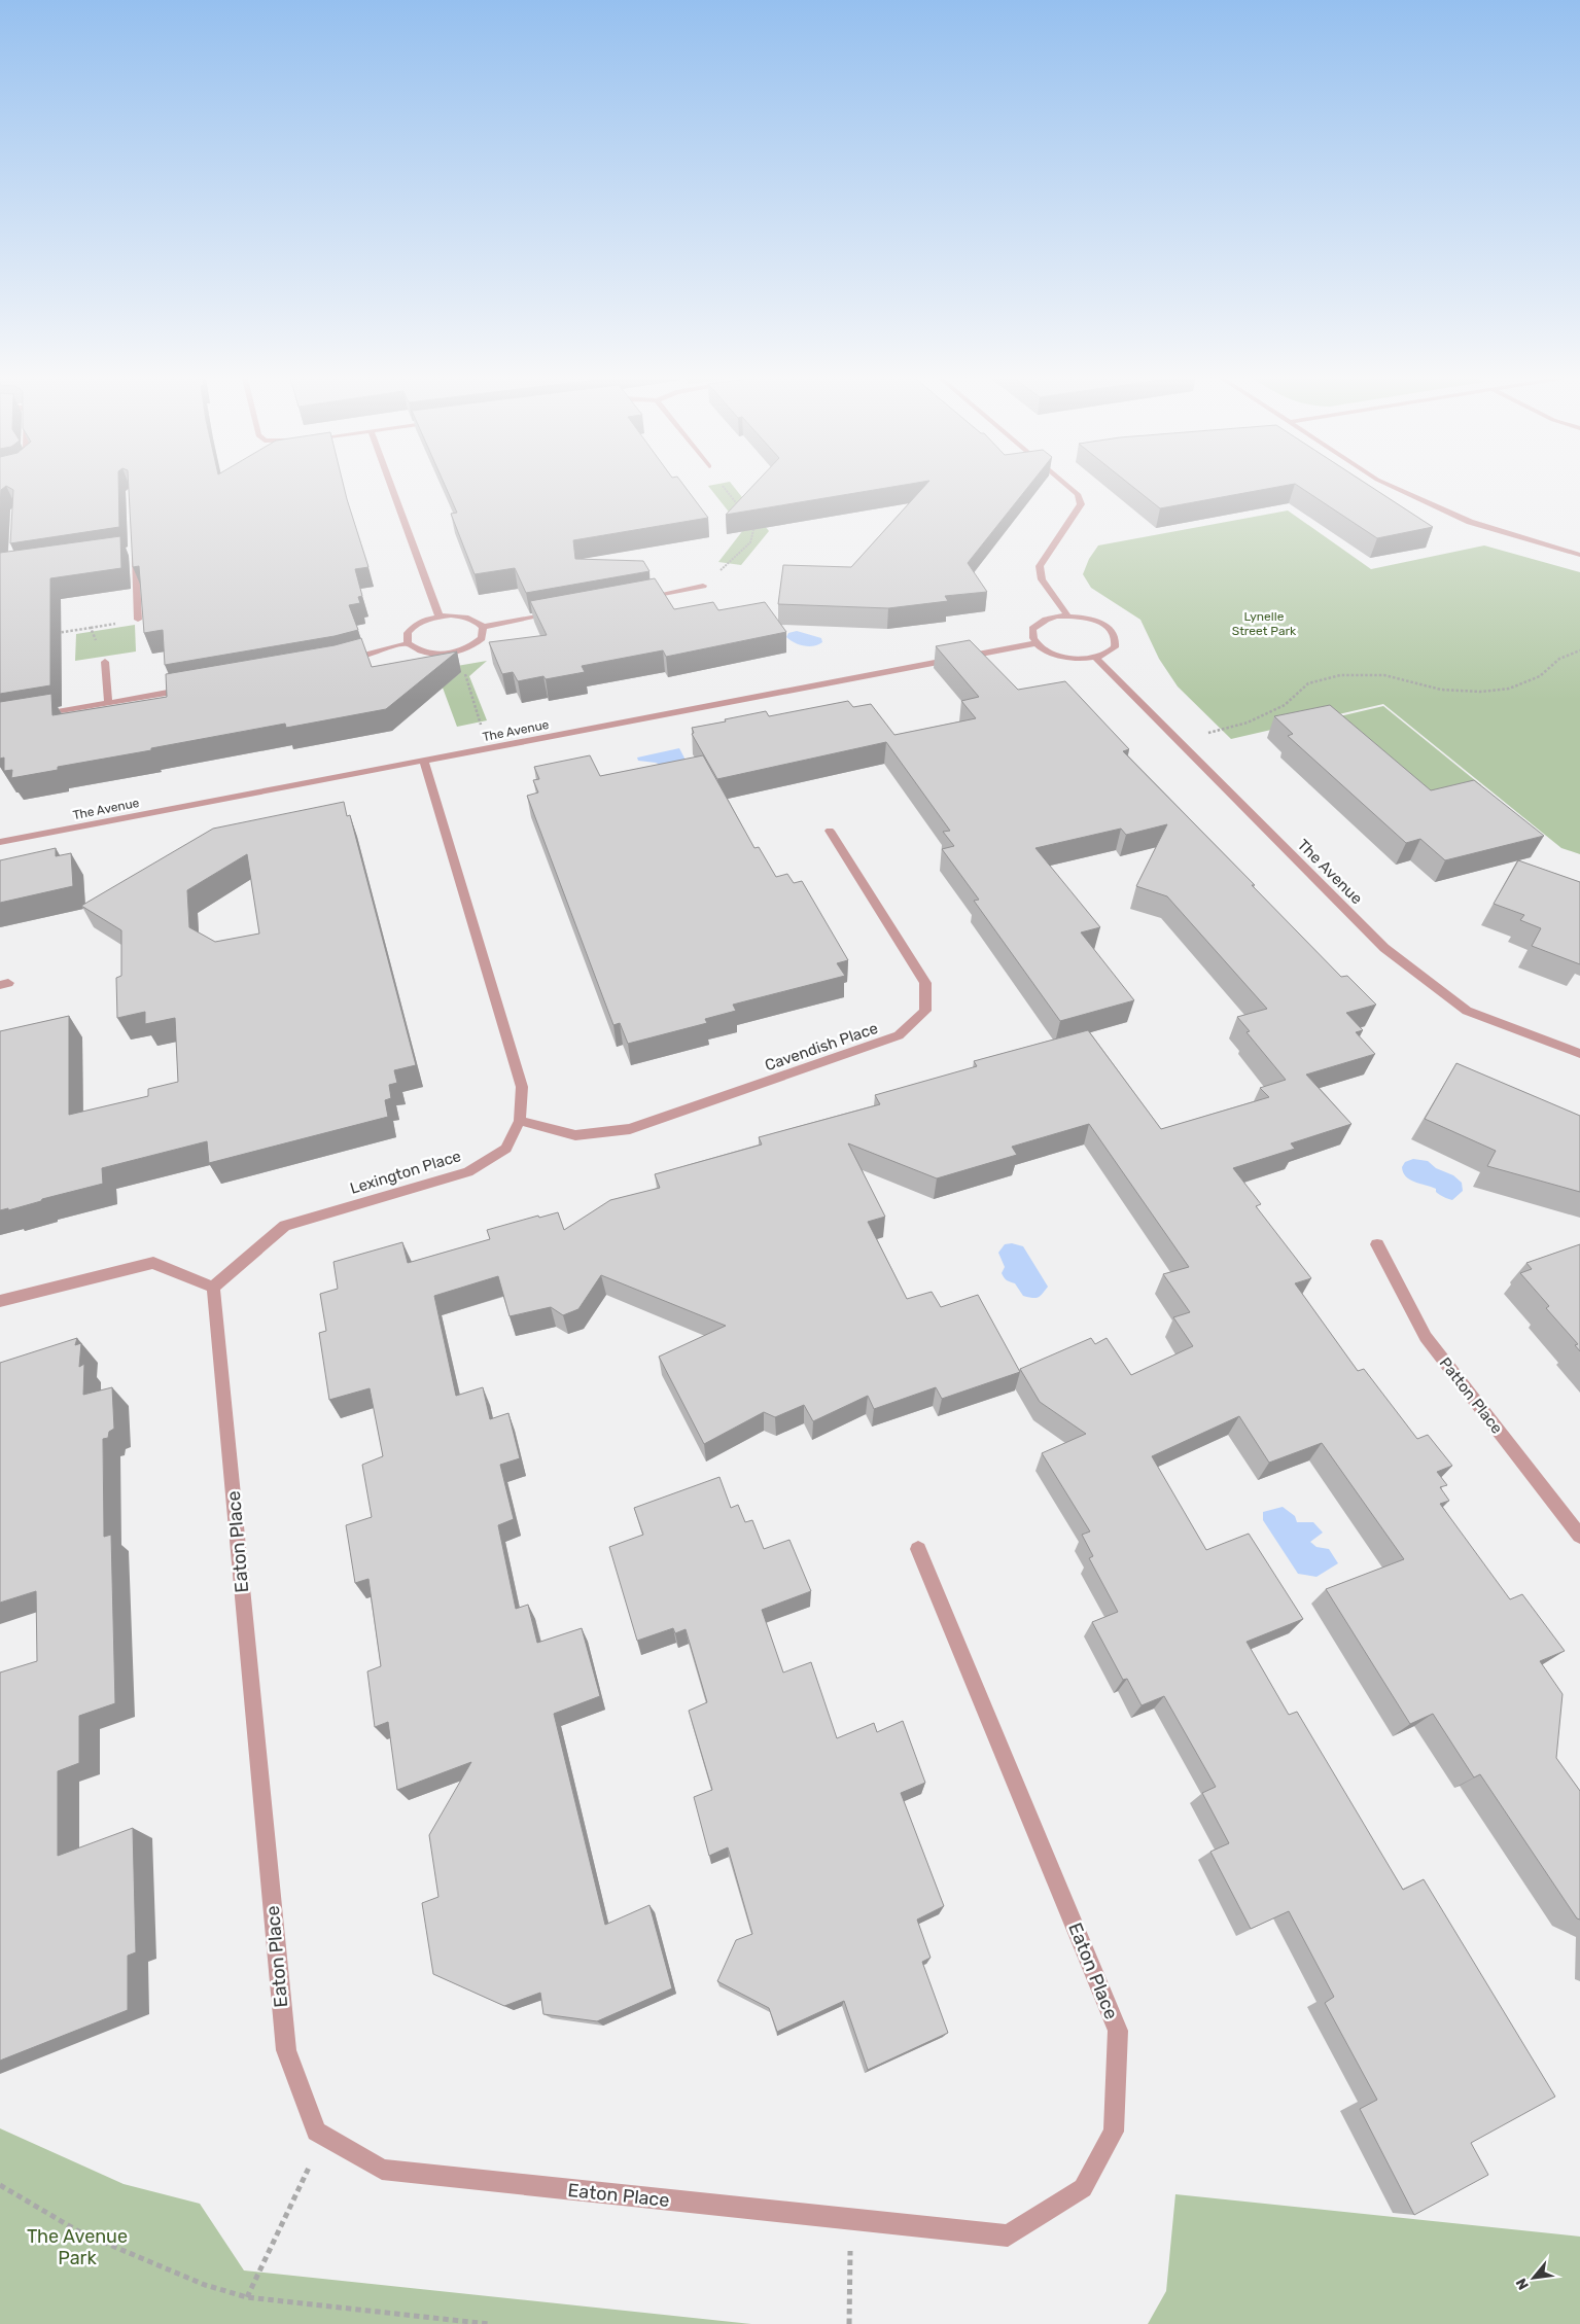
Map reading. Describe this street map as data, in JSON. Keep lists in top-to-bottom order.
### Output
{
  "streets": {
    "street": [
      "The Avenue",
      "Cavendish Place",
      "Lexington Place",
      "Patton Place",
      "Eaton Place"
    ]
  },
  "crossings": [
    ["The Avenue", "Lexington Place"],
    ["Cavendish Place", "Lexington Place"],
    ["Lexington Place", "Eaton Place"]
  ],
  "parks": ["Lynelle Street Park", "The Avenue Park"],
  "north": "bottom left"
}
